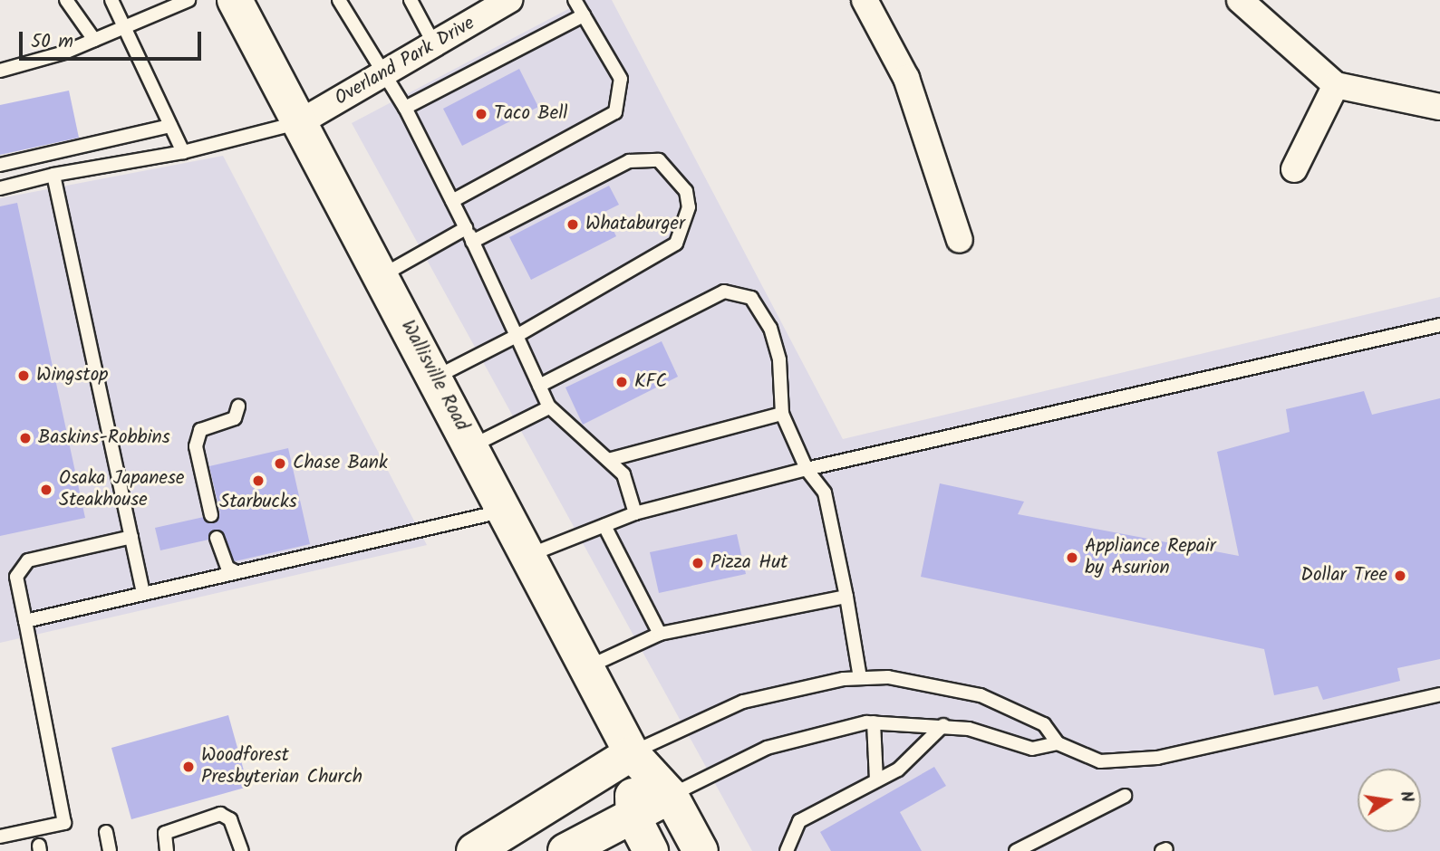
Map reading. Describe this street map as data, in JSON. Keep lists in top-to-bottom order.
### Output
{
  "streets": {
    "main road": ["Wallisville Road"],
    "street": ["Overland Park Drive"]
  },
  "crossings": [
    ["Overland Park Drive", "Wallisville Road"]
  ],
  "places": [
    "Taco Bell",
    "Whataburger",
    "Wingstop",
    "KFC",
    "Baskins-Robbins",
    "Chase Bank",
    "Starbucks",
    "Osaka Japanese Steakhouse",
    "Appliance Repair by Asurion",
    "Pizza Hut",
    "Dollar Tree",
    "Woodforest Presbyterian Church"
  ],
  "scale_bar": "50 m",
  "north": "right"
}
